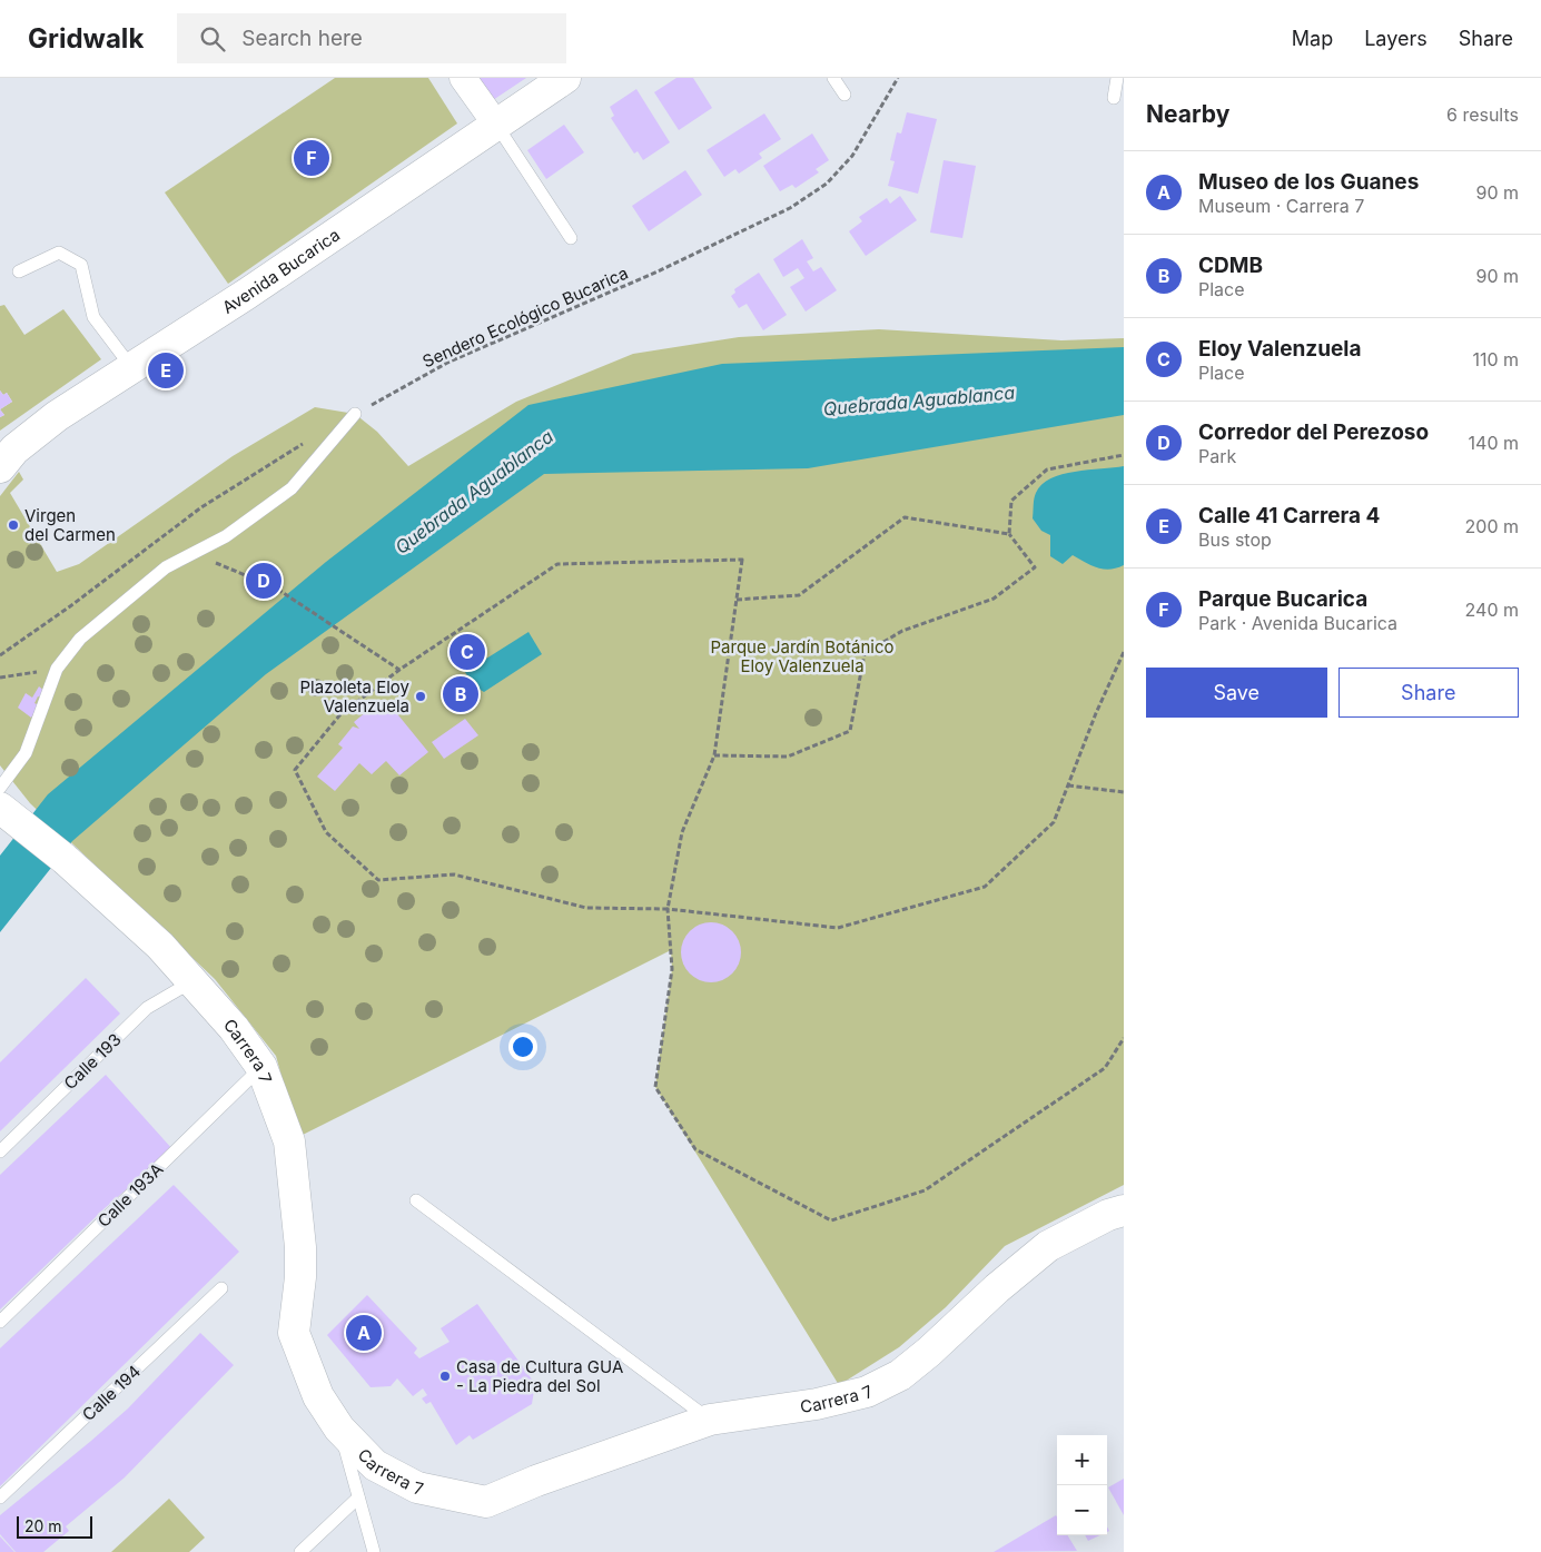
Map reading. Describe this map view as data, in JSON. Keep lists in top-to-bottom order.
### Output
{
  "streets": {
    "main road": ["Avenida Bucarica", "Carrera 7"],
    "lane": ["Calle 193", "Calle 193A", "Calle 194"],
    "path": ["Sendero Ecológico Bucarica"]
  },
  "crossings": [
    ["Carrera 7", "Calle 193"],
    ["Carrera 7", "Calle 193A"]
  ],
  "water": ["Quebrada Aguablanca"],
  "parks": ["Parque Jardín Botánico Eloy Valenzuela"],
  "places": ["Virgen del Carmen", "Plazoleta Eloy Valenzuela", "Casa de Cultura GUA - La Piedra del Sol"],
  "scale_bar": "20 m",
  "page": {
    "header": "Gridwalk",
    "search": "Search here",
    "nav": ["Map", "Layers", "Share"],
    "heading": ["Nearby", "6 results"],
    "pins": [
      "F",
      "E",
      "D",
      "C",
      "B",
      "A"
    ],
    "list": [
      {
        "mark": "A",
        "name": "Museo de los Guanes",
        "note": "Museum · Carrera 7",
        "value": "90 m"
      },
      {
        "mark": "B",
        "name": "CDMB",
        "note": "Place",
        "value": "90 m"
      },
      {
        "mark": "C",
        "name": "Eloy Valenzuela",
        "note": "Place",
        "value": "110 m"
      },
      {
        "mark": "D",
        "name": "Corredor del Perezoso",
        "note": "Park",
        "value": "140 m"
      },
      {
        "mark": "E",
        "name": "Calle 41 Carrera 4",
        "note": "Bus stop",
        "value": "200 m"
      },
      {
        "mark": "F",
        "name": "Parque Bucarica",
        "note": "Park · Avenida Bucarica",
        "value": "240 m"
      }
    ],
    "buttons": ["Save", "Share"],
    "map_buttons": ["+", "−"],
    "scale": "20 m"
  }
}
